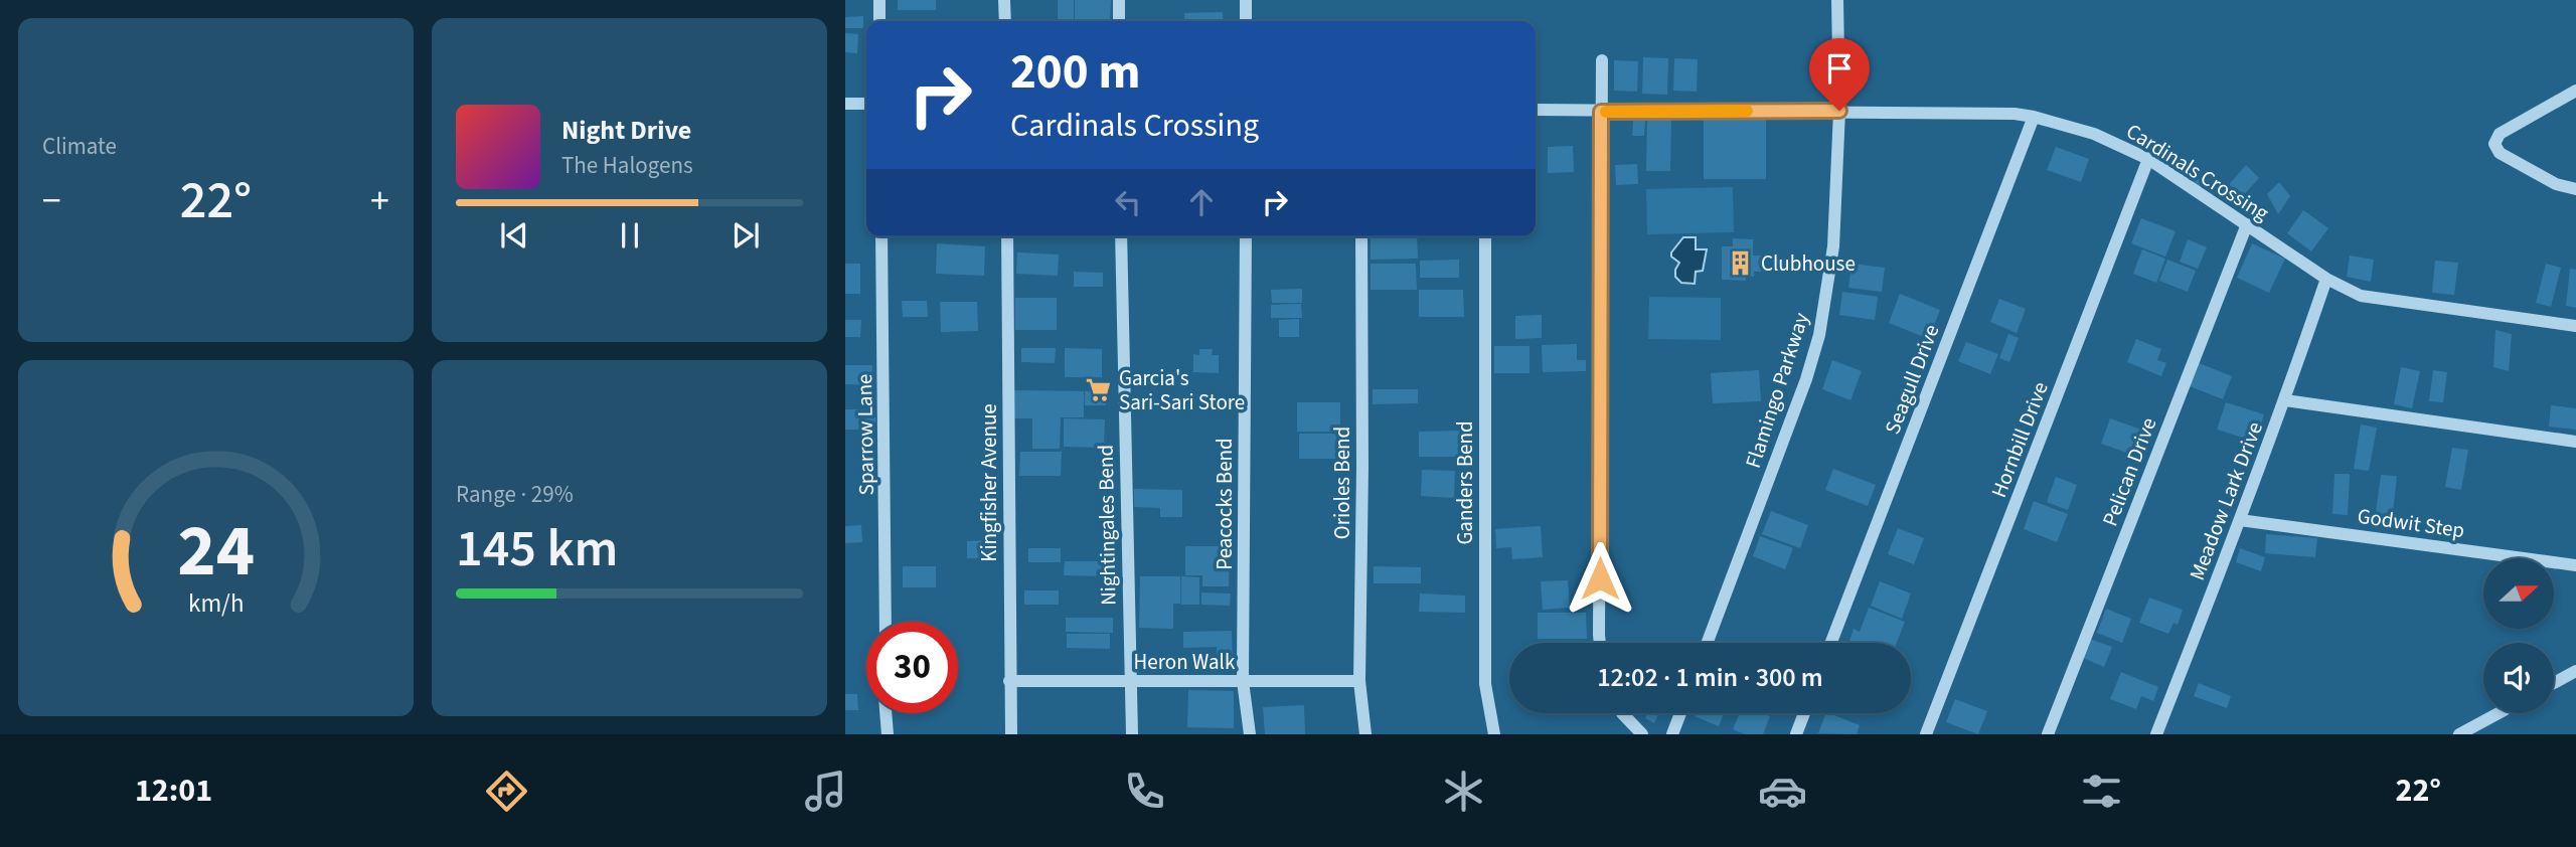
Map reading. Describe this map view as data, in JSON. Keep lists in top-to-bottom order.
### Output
{
  "streets": {
    "street": [
      "Cardinals Crossing",
      "Seagull Drive",
      "Flamingo Parkway",
      "Sparrow Lane",
      "Hornbill Drive",
      "Pelican Drive",
      "Kingfisher Avenue",
      "Orioles Bend",
      "Ganders Bend",
      "Meadow Lark Drive",
      "Peacocks Bend",
      "Godwit Step",
      "Nightingales Bend",
      "Heron Walk"
    ]
  },
  "crossings": [
    ["Cardinals Crossing", "Seagull Drive"],
    ["Cardinals Crossing", "Flamingo Parkway"],
    ["Cardinals Crossing", "Hornbill Drive"],
    ["Cardinals Crossing", "Pelican Drive"],
    ["Cardinals Crossing", "Meadow Lark Drive"],
    ["Kingfisher Avenue", "Heron Walk"],
    ["Orioles Bend", "Heron Walk"],
    ["Meadow Lark Drive", "Godwit Step"],
    ["Peacocks Bend", "Heron Walk"],
    ["Nightingales Bend", "Heron Walk"]
  ],
  "places": {
    "building": ["Clubhouse"],
    "supermarket": ["Garcia's Sari-Sari Store"]
  },
  "north": "right",
  "page": {
    "tile": [
      "Climate",
      ["Range · 29%", "145 km"]
    ],
    "turn": ["200 m", "Cardinals Crossing"],
    "song": ["Night Drive", "The Halogens"],
    "heat": ["−", "22°", "+"],
    "limit": "30",
    "trip": "12:02 · 1 min · 300 m",
    "tabs": ["12:01", "22°"],
    "gauge": ["24", "km/h"]
  }
}
